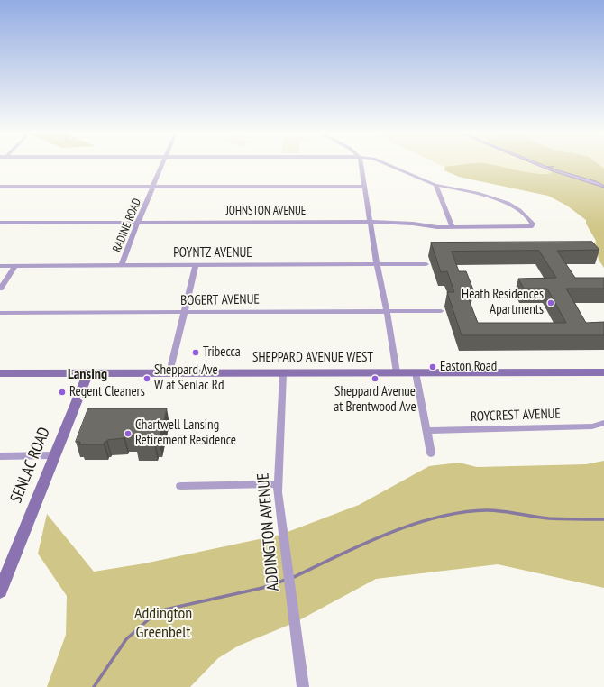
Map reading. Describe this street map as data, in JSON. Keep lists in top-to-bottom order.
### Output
{
  "streets": {
    "main road": ["SHEPPARD AVENUE WEST", "SENLAC ROAD"],
    "street": [
      "JOHNSTON AVENUE",
      "RADINE ROAD",
      "POYNTZ AVENUE",
      "BOGERT AVENUE",
      "ROYCREST AVENUE",
      "ADDINGTON AVENUE"
    ]
  },
  "crossings": [
    ["JOHNSTON AVENUE", "RADINE ROAD"],
    ["RADINE ROAD", "POYNTZ AVENUE"],
    ["SHEPPARD AVENUE WEST", "SENLAC ROAD"],
    ["SHEPPARD AVENUE WEST", "ADDINGTON AVENUE"]
  ],
  "districts": ["Lansing"],
  "parks": ["Addington Greenbelt"],
  "places": [
    "Heath Residences Apartments",
    "Tribecca",
    "Easton Road",
    "Sheppard Ave W at Senlac Rd",
    "Sheppard Avenue at Brentwood Ave",
    "Regent Cleaners",
    "Chartwell Lansing Retirement Residence"
  ]
}
